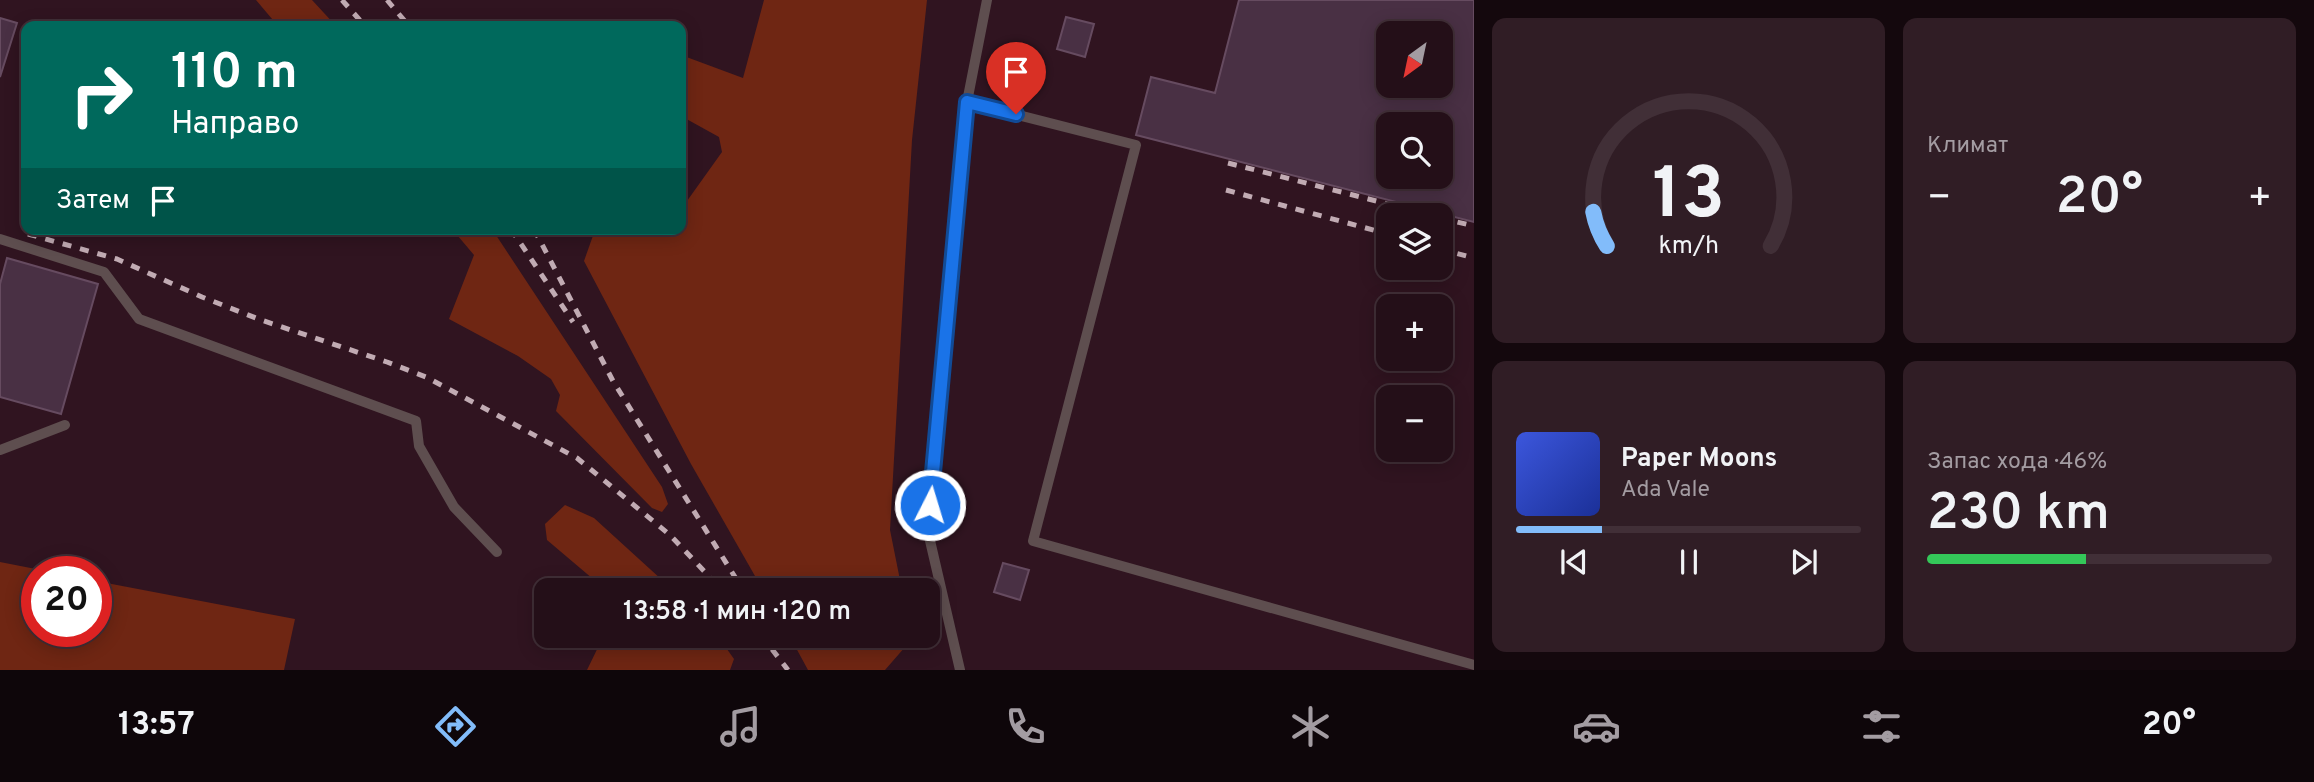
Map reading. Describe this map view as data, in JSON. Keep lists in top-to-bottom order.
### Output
{
  "north": "bottom left",
  "page": {
    "tile": [
      "Климат",
      ["Запас хода · 46%", "230 km"]
    ],
    "map_buttons": ["+", "−"],
    "turn": ["110 m", "Направо"],
    "then": "Затем",
    "heat": ["−", "20°", "+"],
    "song": ["Paper Moons", "Ada Vale"],
    "limit": "20",
    "trip": "13:58 · 1 мин · 120 m",
    "tabs": ["13:57", "20°"],
    "gauge": ["13", "km/h"]
  }
}
